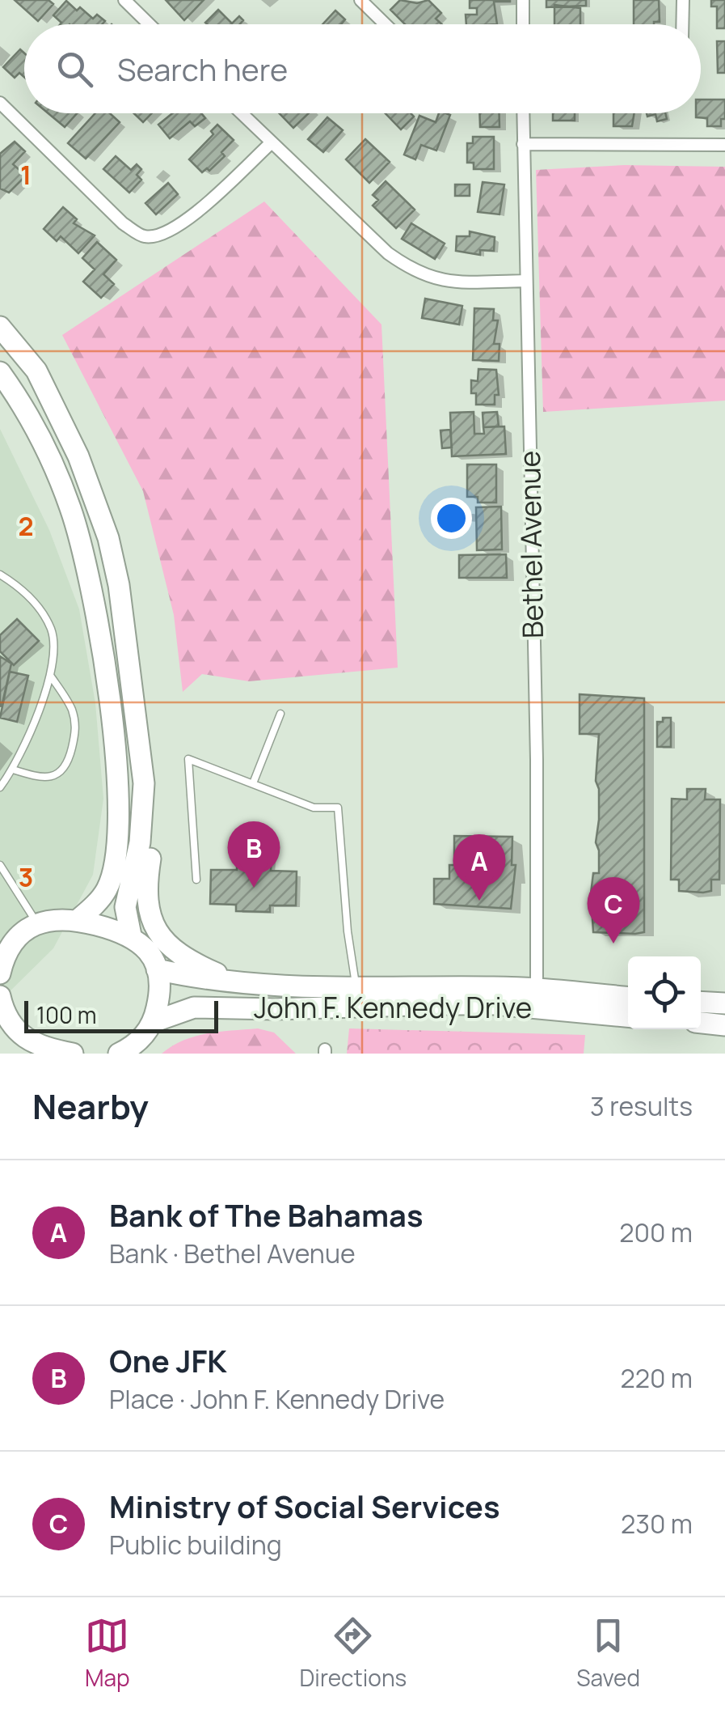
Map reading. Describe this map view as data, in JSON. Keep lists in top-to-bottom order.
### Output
{
  "streets": {
    "highway": ["John F. Kennedy Drive"],
    "street": ["Bethel Avenue"]
  },
  "crossings": [
    ["Bethel Avenue", "John F. Kennedy Drive"]
  ],
  "scale_bar": "100 m",
  "page": {
    "search": "Search here",
    "pins": ["B", "A", "C"],
    "scale": "100 m",
    "heading": ["Nearby", "3 results"],
    "list": [
      {
        "mark": "A",
        "name": "Bank of The Bahamas",
        "note": "Bank · Bethel Avenue",
        "value": "200 m"
      },
      {
        "mark": "B",
        "name": "One JFK",
        "note": "Place · John F. Kennedy Drive",
        "value": "220 m"
      },
      {
        "mark": "C",
        "name": "Ministry of Social Services",
        "note": "Public building",
        "value": "230 m"
      }
    ],
    "nav": ["Map", "Directions", "Saved"]
  },
  "grid": {
    "rows": ["1", "2", "3"]
  }
}
